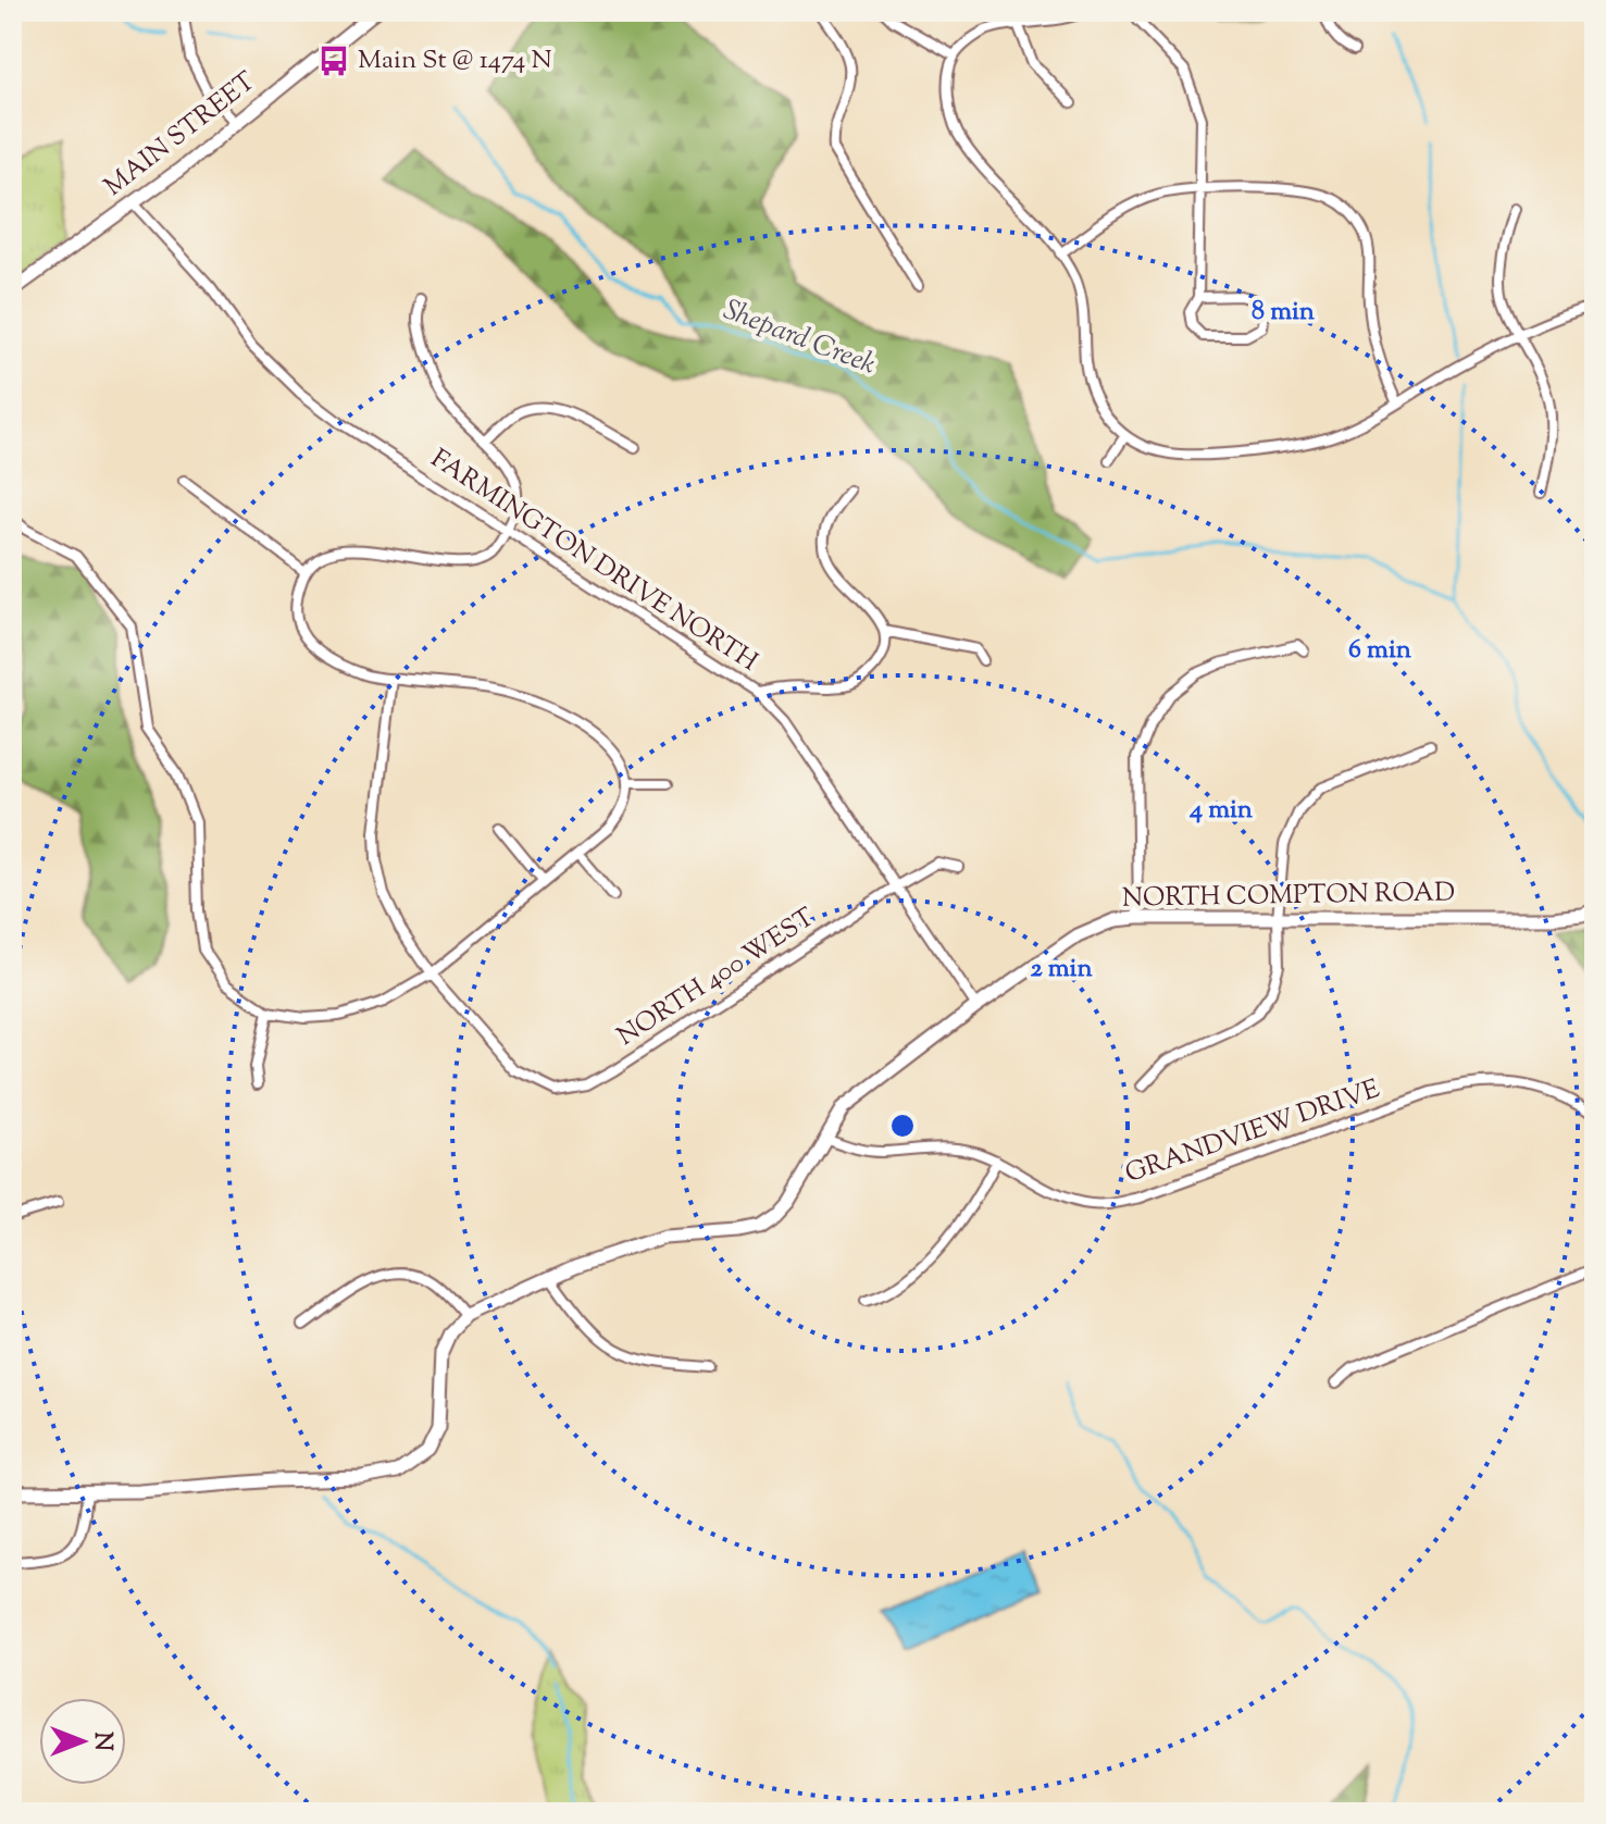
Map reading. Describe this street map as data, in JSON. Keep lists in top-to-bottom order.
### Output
{
  "streets": {
    "street": [
      "MAIN STREET",
      "FARMINGTON DRIVE NORTH",
      "NORTH COMPTON ROAD",
      "NORTH 400 WEST",
      "GRANDVIEW DRIVE"
    ]
  },
  "crossings": [
    ["MAIN STREET", "FARMINGTON DRIVE NORTH"],
    ["FARMINGTON DRIVE NORTH", "NORTH COMPTON ROAD"],
    ["FARMINGTON DRIVE NORTH", "NORTH 400 WEST"],
    ["NORTH COMPTON ROAD", "GRANDVIEW DRIVE"]
  ],
  "water": ["Shepard Creek"],
  "places": {
    "bus stop": ["Main St @ 1474 N"]
  },
  "north": "right",
  "rings": [
    "8 min",
    "6 min",
    "4 min",
    "2 min"
  ]
}
